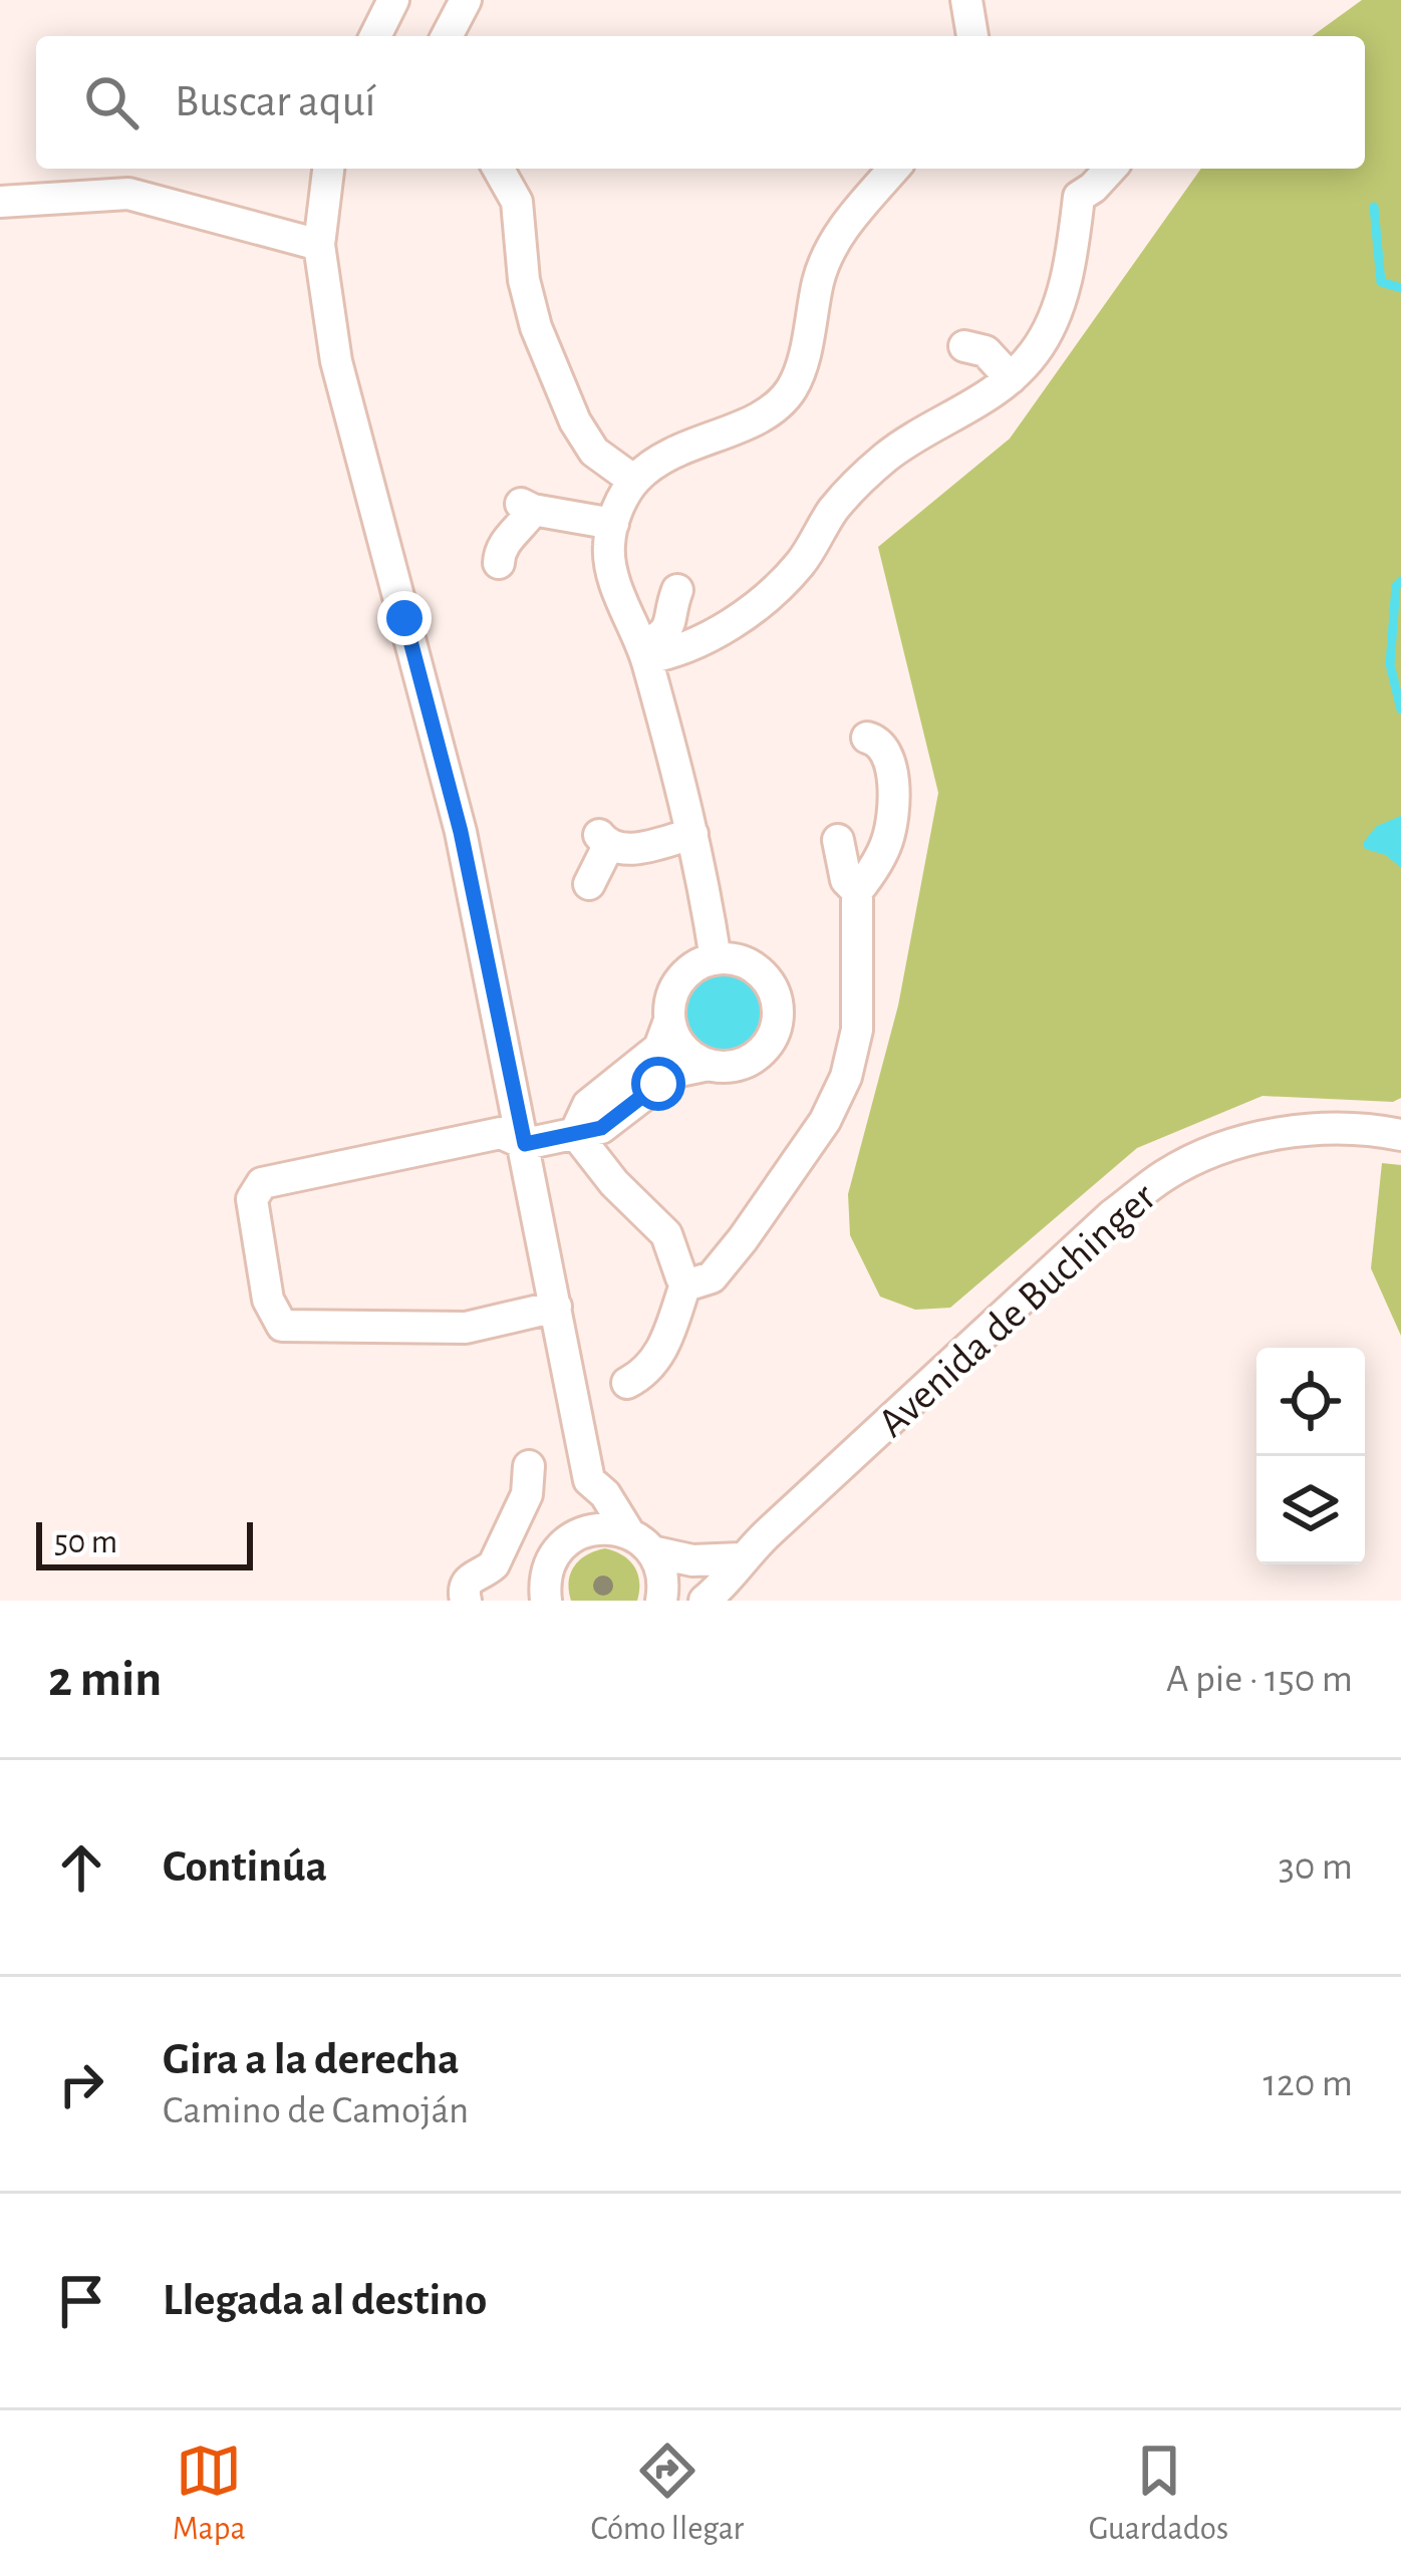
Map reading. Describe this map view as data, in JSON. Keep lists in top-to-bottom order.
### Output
{
  "streets": {
    "street": ["Avenida de Buchinger"]
  },
  "scale_bar": "50 m",
  "page": {
    "search": "Buscar aquí",
    "scale": "50 m",
    "heading": ["2 min", "A pie · 150 m"],
    "list": [
      ["Continúa", "30 m"],
      ["Gira a la derecha", "Camino de Camoján", "120 m"],
      "Llegada al destino"
    ],
    "nav": ["Mapa", "Cómo llegar", "Guardados"]
  }
}
